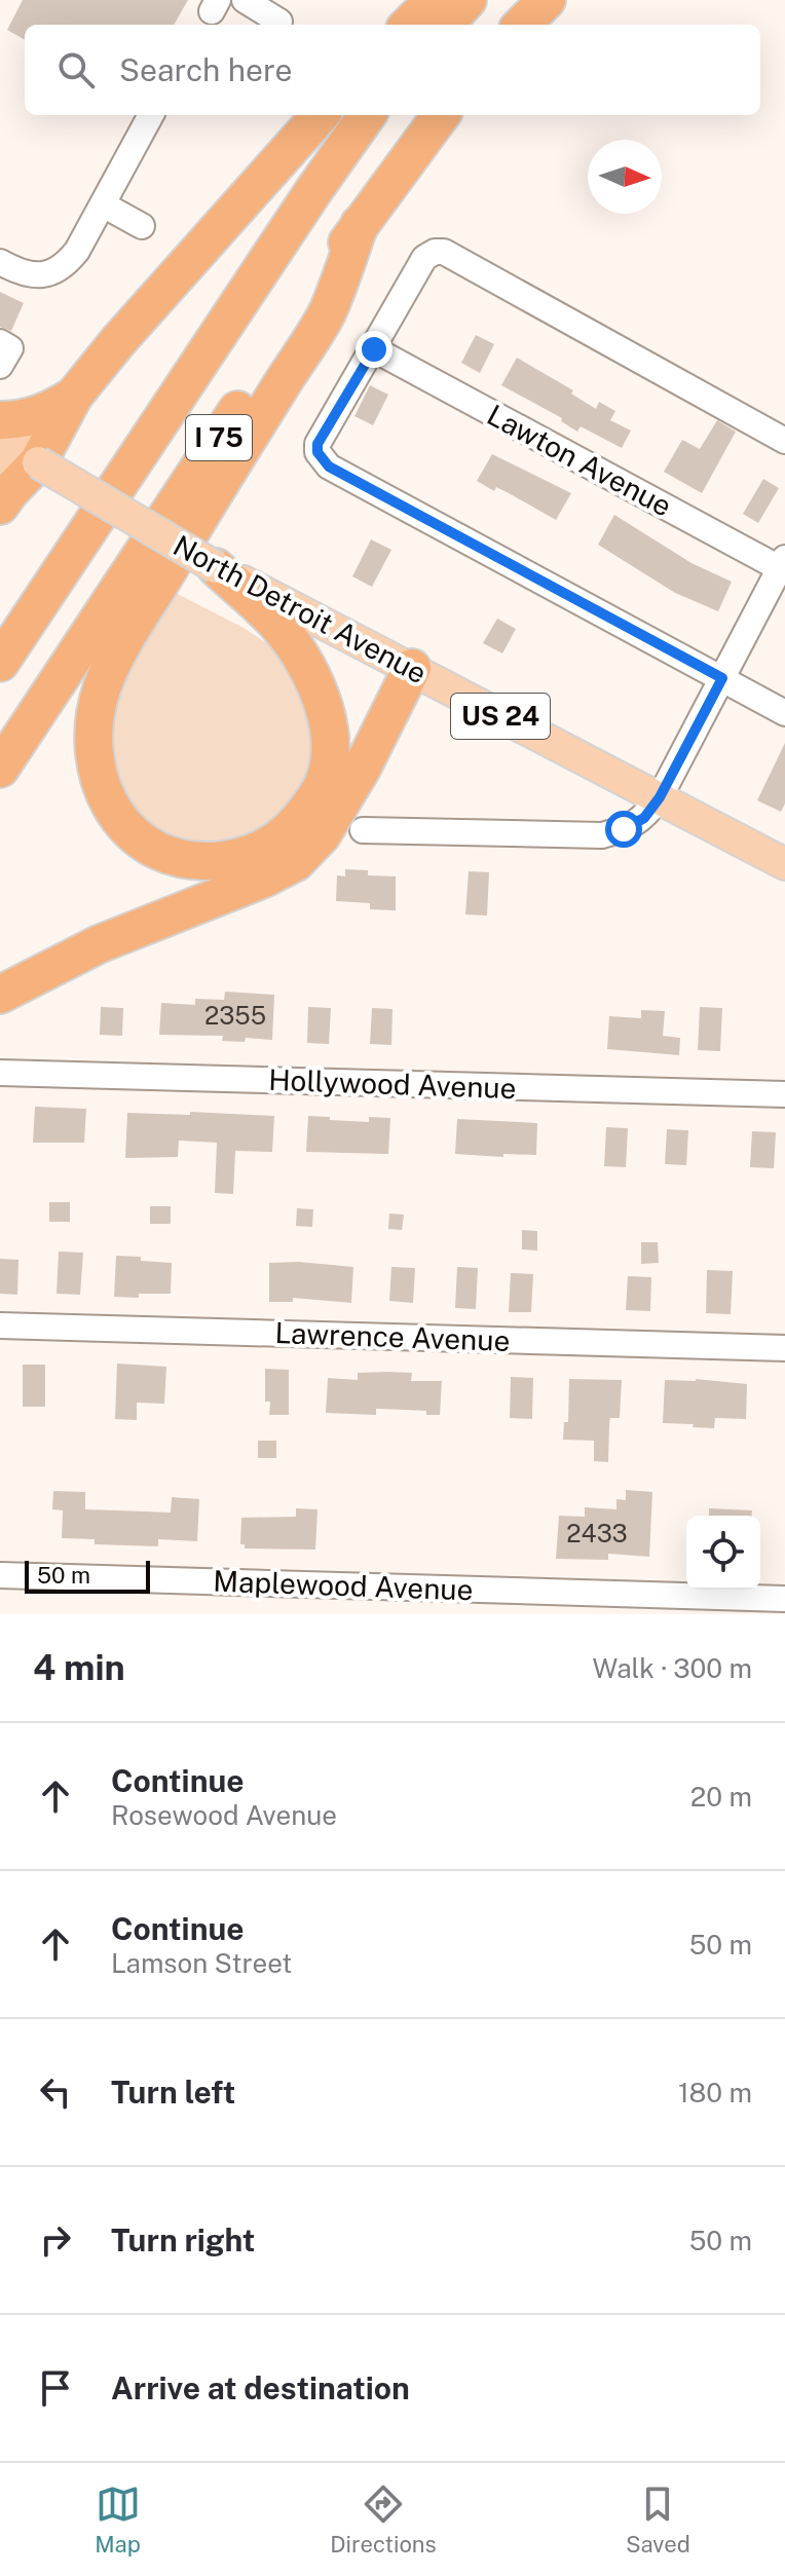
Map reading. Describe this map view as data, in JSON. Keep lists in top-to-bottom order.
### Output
{
  "streets": {
    "highway": ["I 75"],
    "main road": ["North Detroit Avenue", "US 24"],
    "street": [
      "Lawton Avenue",
      "Hollywood Avenue",
      "Lawrence Avenue",
      "Maplewood Avenue"
    ]
  },
  "house_numbers": ["2355", "2433"],
  "scale_bar": "50 m",
  "north": "right",
  "page": {
    "search": "Search here",
    "scale": "50 m",
    "heading": ["4 min", "Walk · 300 m"],
    "list": [
      ["Continue", "Rosewood Avenue", "20 m"],
      ["Continue", "Lamson Street", "50 m"],
      ["Turn left", "180 m"],
      ["Turn right", "50 m"],
      "Arrive at destination"
    ],
    "nav": ["Map", "Directions", "Saved"]
  }
}
